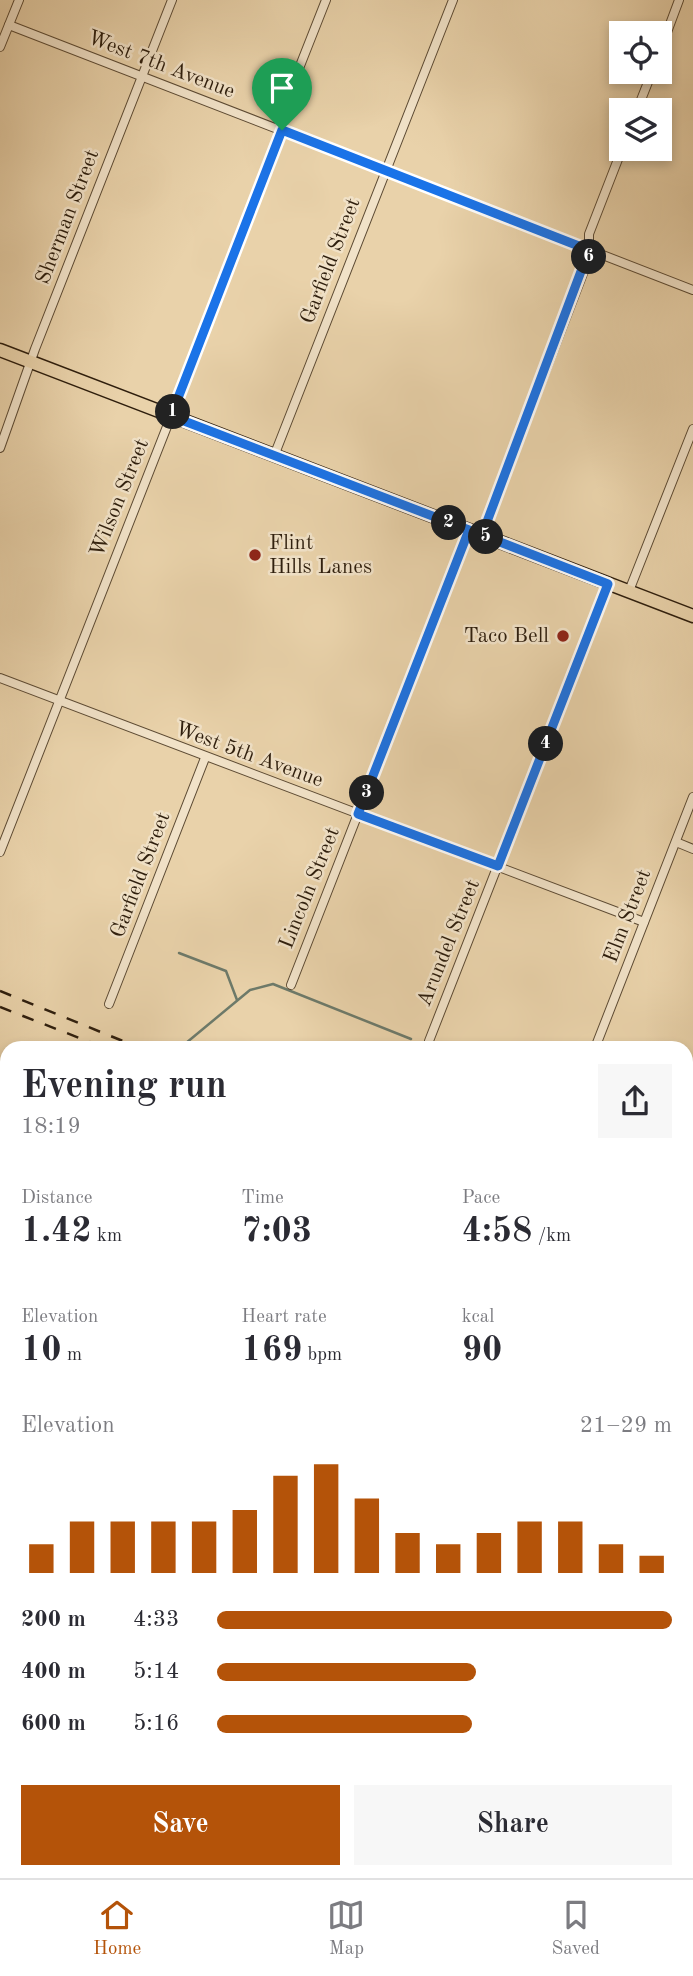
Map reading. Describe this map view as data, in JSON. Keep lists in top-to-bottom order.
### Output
{
  "streets": {
    "street": [
      "West 7th Avenue",
      "Sherman Street",
      "Garfield Street",
      "Wilson Street",
      "West 5th Avenue",
      "Lincoln Street",
      "Elm Street",
      "Arundel Street"
    ]
  },
  "crossings": [
    ["West 7th Avenue", "Sherman Street"],
    ["West 7th Avenue", "Garfield Street"],
    ["West 7th Avenue", "Wilson Street"],
    ["Garfield Street", "West 5th Avenue"],
    ["Wilson Street", "West 5th Avenue"],
    ["West 5th Avenue", "Lincoln Street"],
    ["West 5th Avenue", "Elm Street"],
    ["West 5th Avenue", "Arundel Street"]
  ],
  "places": ["Flint Hills Lanes", "Taco Bell"],
  "page": {
    "pins": [
      "6",
      "1",
      "2",
      "5",
      "4",
      "3"
    ],
    "heading": ["Evening run", "18:19"],
    "stats": [
      ["Distance", "1.42 km"],
      ["Time", "7:03"],
      ["Pace", "4:58 /km"],
      ["Elevation", "10 m"],
      ["Heart rate", "169 bpm"],
      ["kcal", "90"]
    ],
    "chart": ["Elevation", "21–29 m"],
    "list": [
      {
        "name": "200 m",
        "note": "4:33"
      },
      {
        "name": "400 m",
        "note": "5:14"
      },
      {
        "name": "600 m",
        "note": "5:16"
      }
    ],
    "buttons": ["Save", "Share"],
    "tabs": ["Home", "Map", "Saved"]
  }
}
